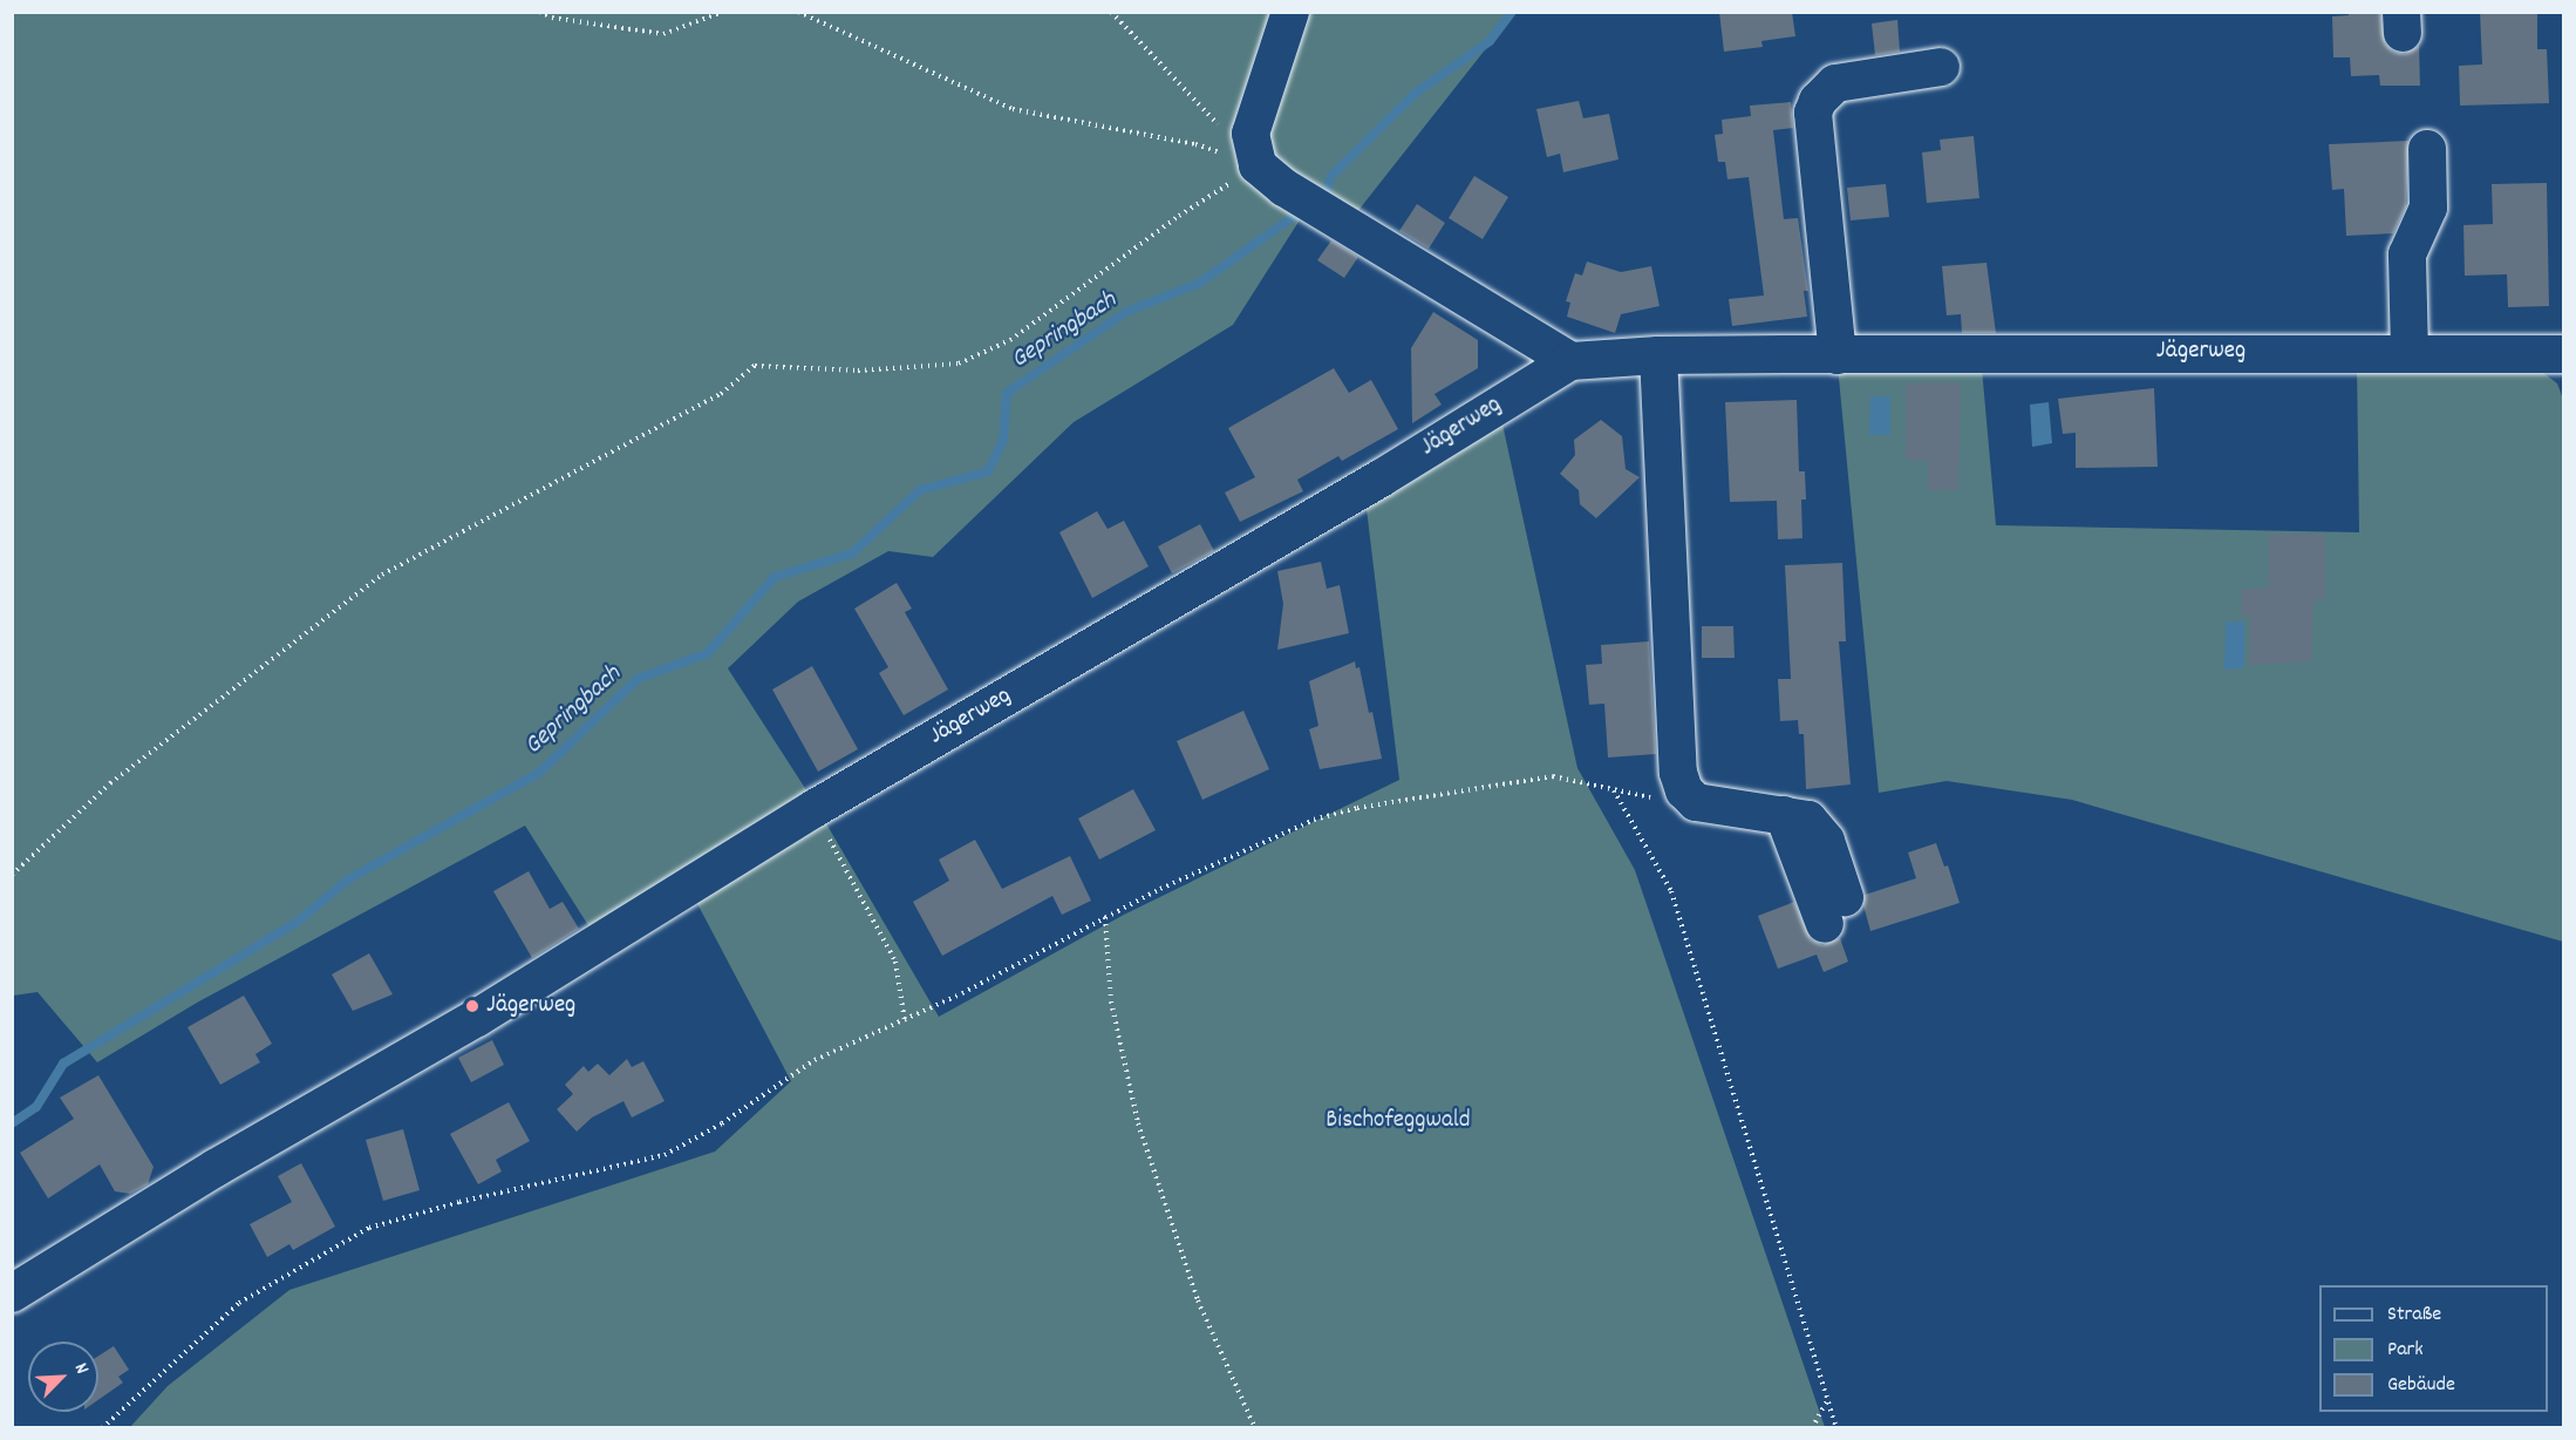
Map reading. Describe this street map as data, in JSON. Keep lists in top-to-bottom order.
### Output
{
  "streets": {
    "street": ["Jägerweg"]
  },
  "water": ["Gepringbach"],
  "parks": ["Bischofeggwald"],
  "places": ["Jägerweg"],
  "legend": ["Straße", "Park", "Gebäude"],
  "north": "top right"
}
